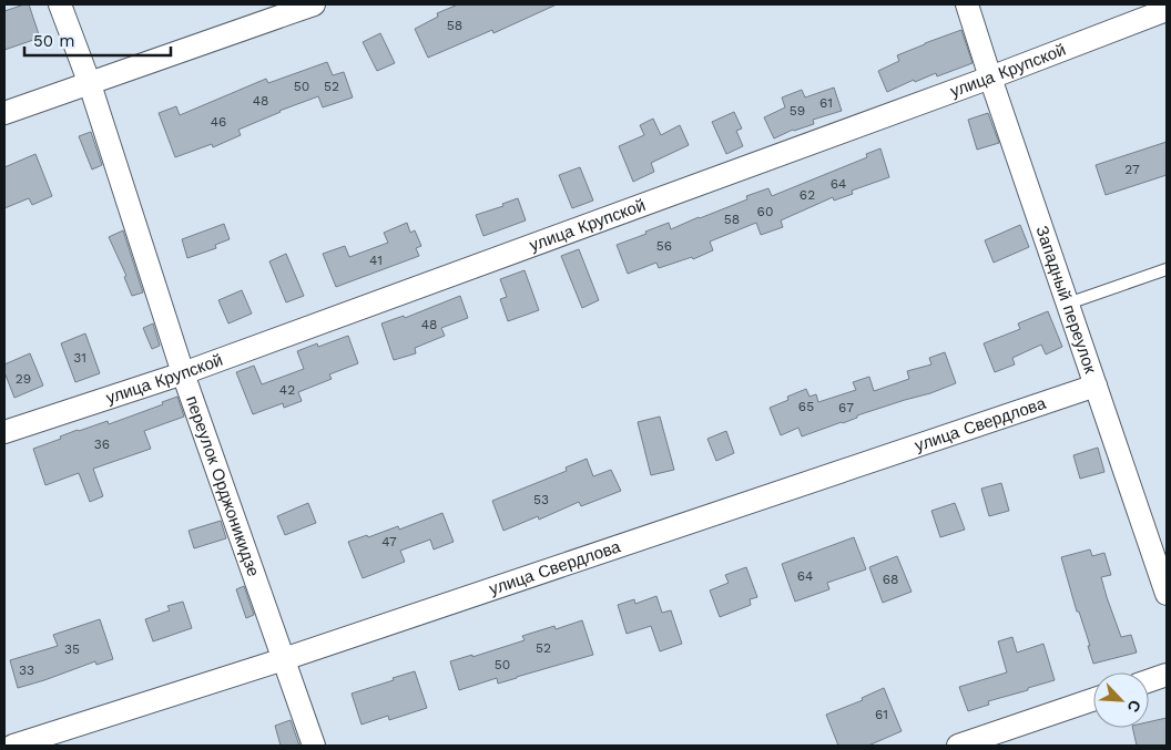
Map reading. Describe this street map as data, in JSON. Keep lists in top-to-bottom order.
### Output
{
  "streets": {
    "street": [
      "улица Крупской",
      "Западный переулок",
      "улица Свердлова",
      "переулок Орджоникидзе"
    ]
  },
  "crossings": [
    ["улица Крупской", "Западный переулок"],
    ["улица Крупской", "переулок Орджоникидзе"],
    ["Западный переулок", "улица Свердлова"],
    ["улица Свердлова", "переулок Орджоникидзе"]
  ],
  "house_numbers": [
    "58",
    "50",
    "52",
    "48",
    "61",
    "59",
    "46",
    "27",
    "64",
    "62",
    "60",
    "58",
    "56",
    "41",
    "48",
    "31",
    "29",
    "42",
    "65",
    "67",
    "36",
    "53",
    "47",
    "64",
    "68",
    "52",
    "35",
    "50",
    "33",
    "61"
  ],
  "scale_bar": "50 m",
  "north": "bottom right"
}
